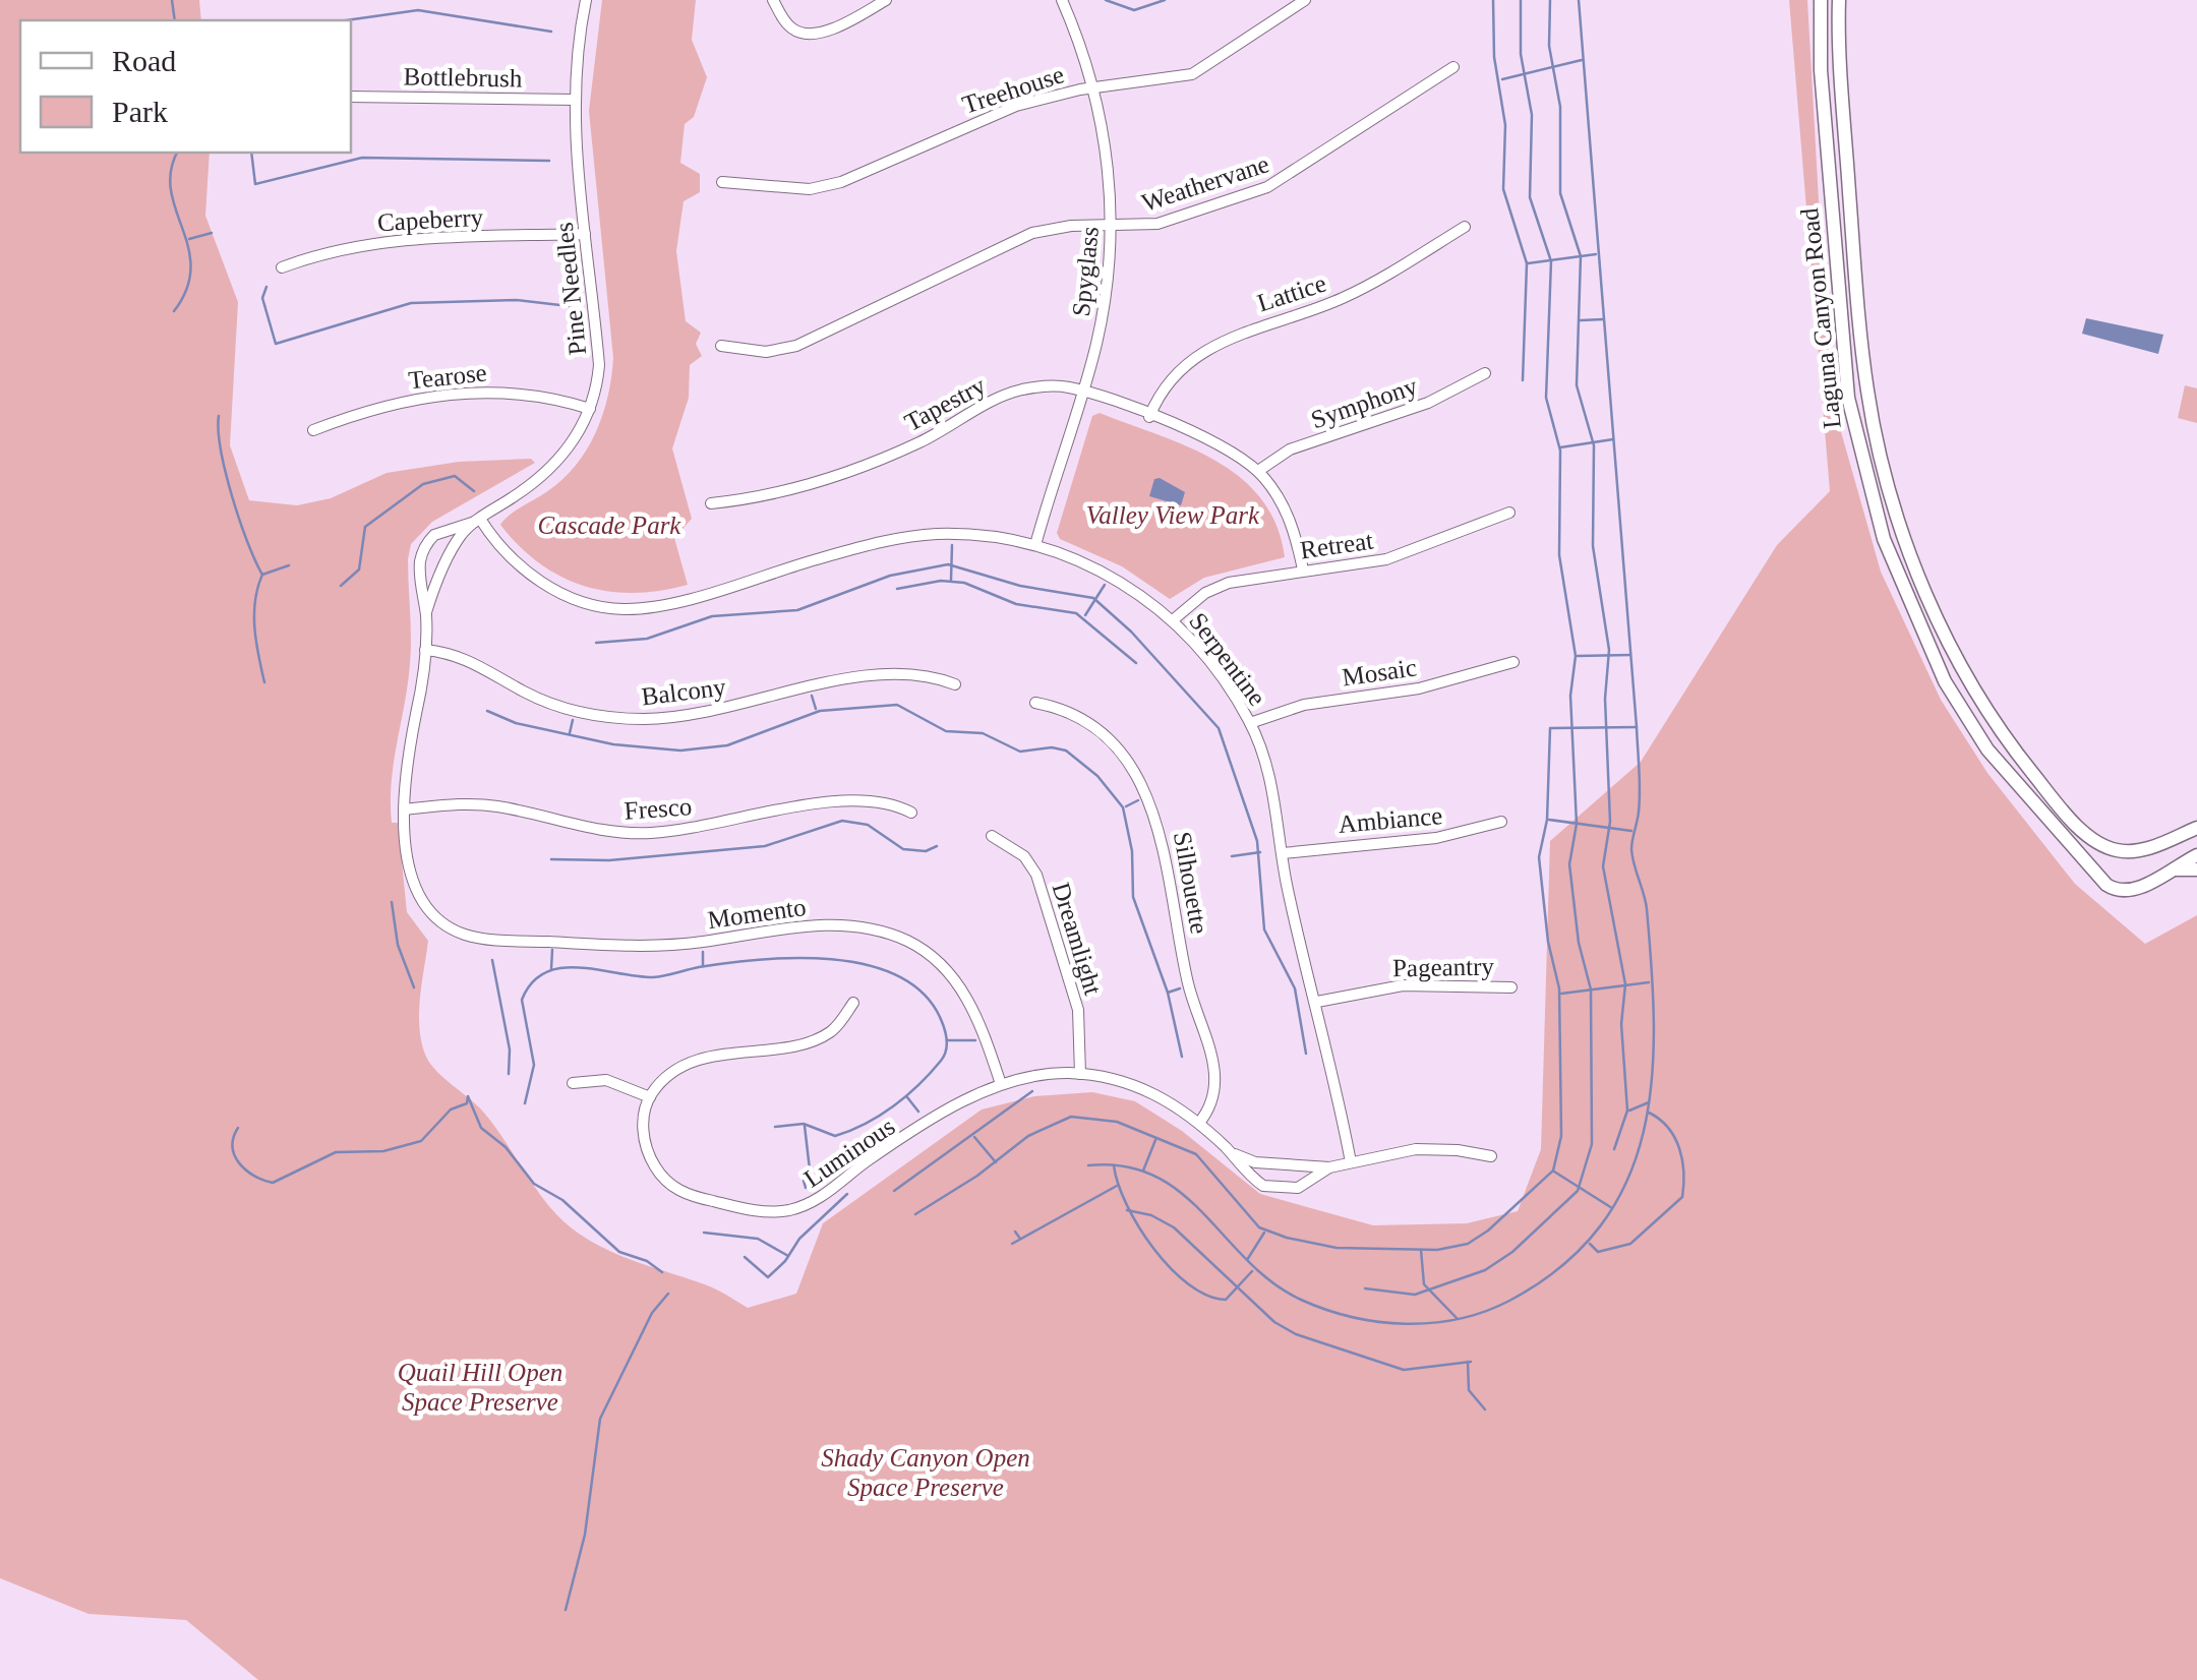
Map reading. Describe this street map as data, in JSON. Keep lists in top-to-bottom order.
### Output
{
  "streets": {
    "main road": ["Laguna Canyon Road"],
    "street": [
      "Bottlebrush",
      "Treehouse",
      "Weathervane",
      "Capeberry",
      "Spyglass",
      "Pine Needles",
      "Lattice",
      "Tearose",
      "Symphony",
      "Tapestry",
      "Retreat",
      "Serpentine",
      "Mosaic",
      "Balcony",
      "Fresco",
      "Ambiance",
      "Silhouette",
      "Momento",
      "Dreamlight",
      "Pageantry",
      "Luminous"
    ]
  },
  "crossings": [
    ["Bottlebrush", "Pine Needles"],
    ["Treehouse", "Spyglass"],
    ["Weathervane", "Spyglass"],
    ["Capeberry", "Pine Needles"],
    ["Spyglass", "Tapestry"],
    ["Spyglass", "Serpentine"],
    ["Pine Needles", "Tearose"],
    ["Pine Needles", "Serpentine"],
    ["Pine Needles", "Balcony"],
    ["Pine Needles", "Fresco"],
    ["Pine Needles", "Momento"],
    ["Lattice", "Tapestry"],
    ["Symphony", "Tapestry"],
    ["Tapestry", "Retreat"],
    ["Retreat", "Serpentine"],
    ["Serpentine", "Mosaic"],
    ["Serpentine", "Ambiance"],
    ["Serpentine", "Pageantry"],
    ["Serpentine", "Luminous"],
    ["Silhouette", "Luminous"],
    ["Momento", "Luminous"],
    ["Dreamlight", "Luminous"]
  ],
  "parks": [
    "Valley View Park",
    "Cascade Park",
    "Quail Hill Open Space Preserve",
    "Shady Canyon Open Space Preserve"
  ],
  "legend": ["Road", "Park"]
}
